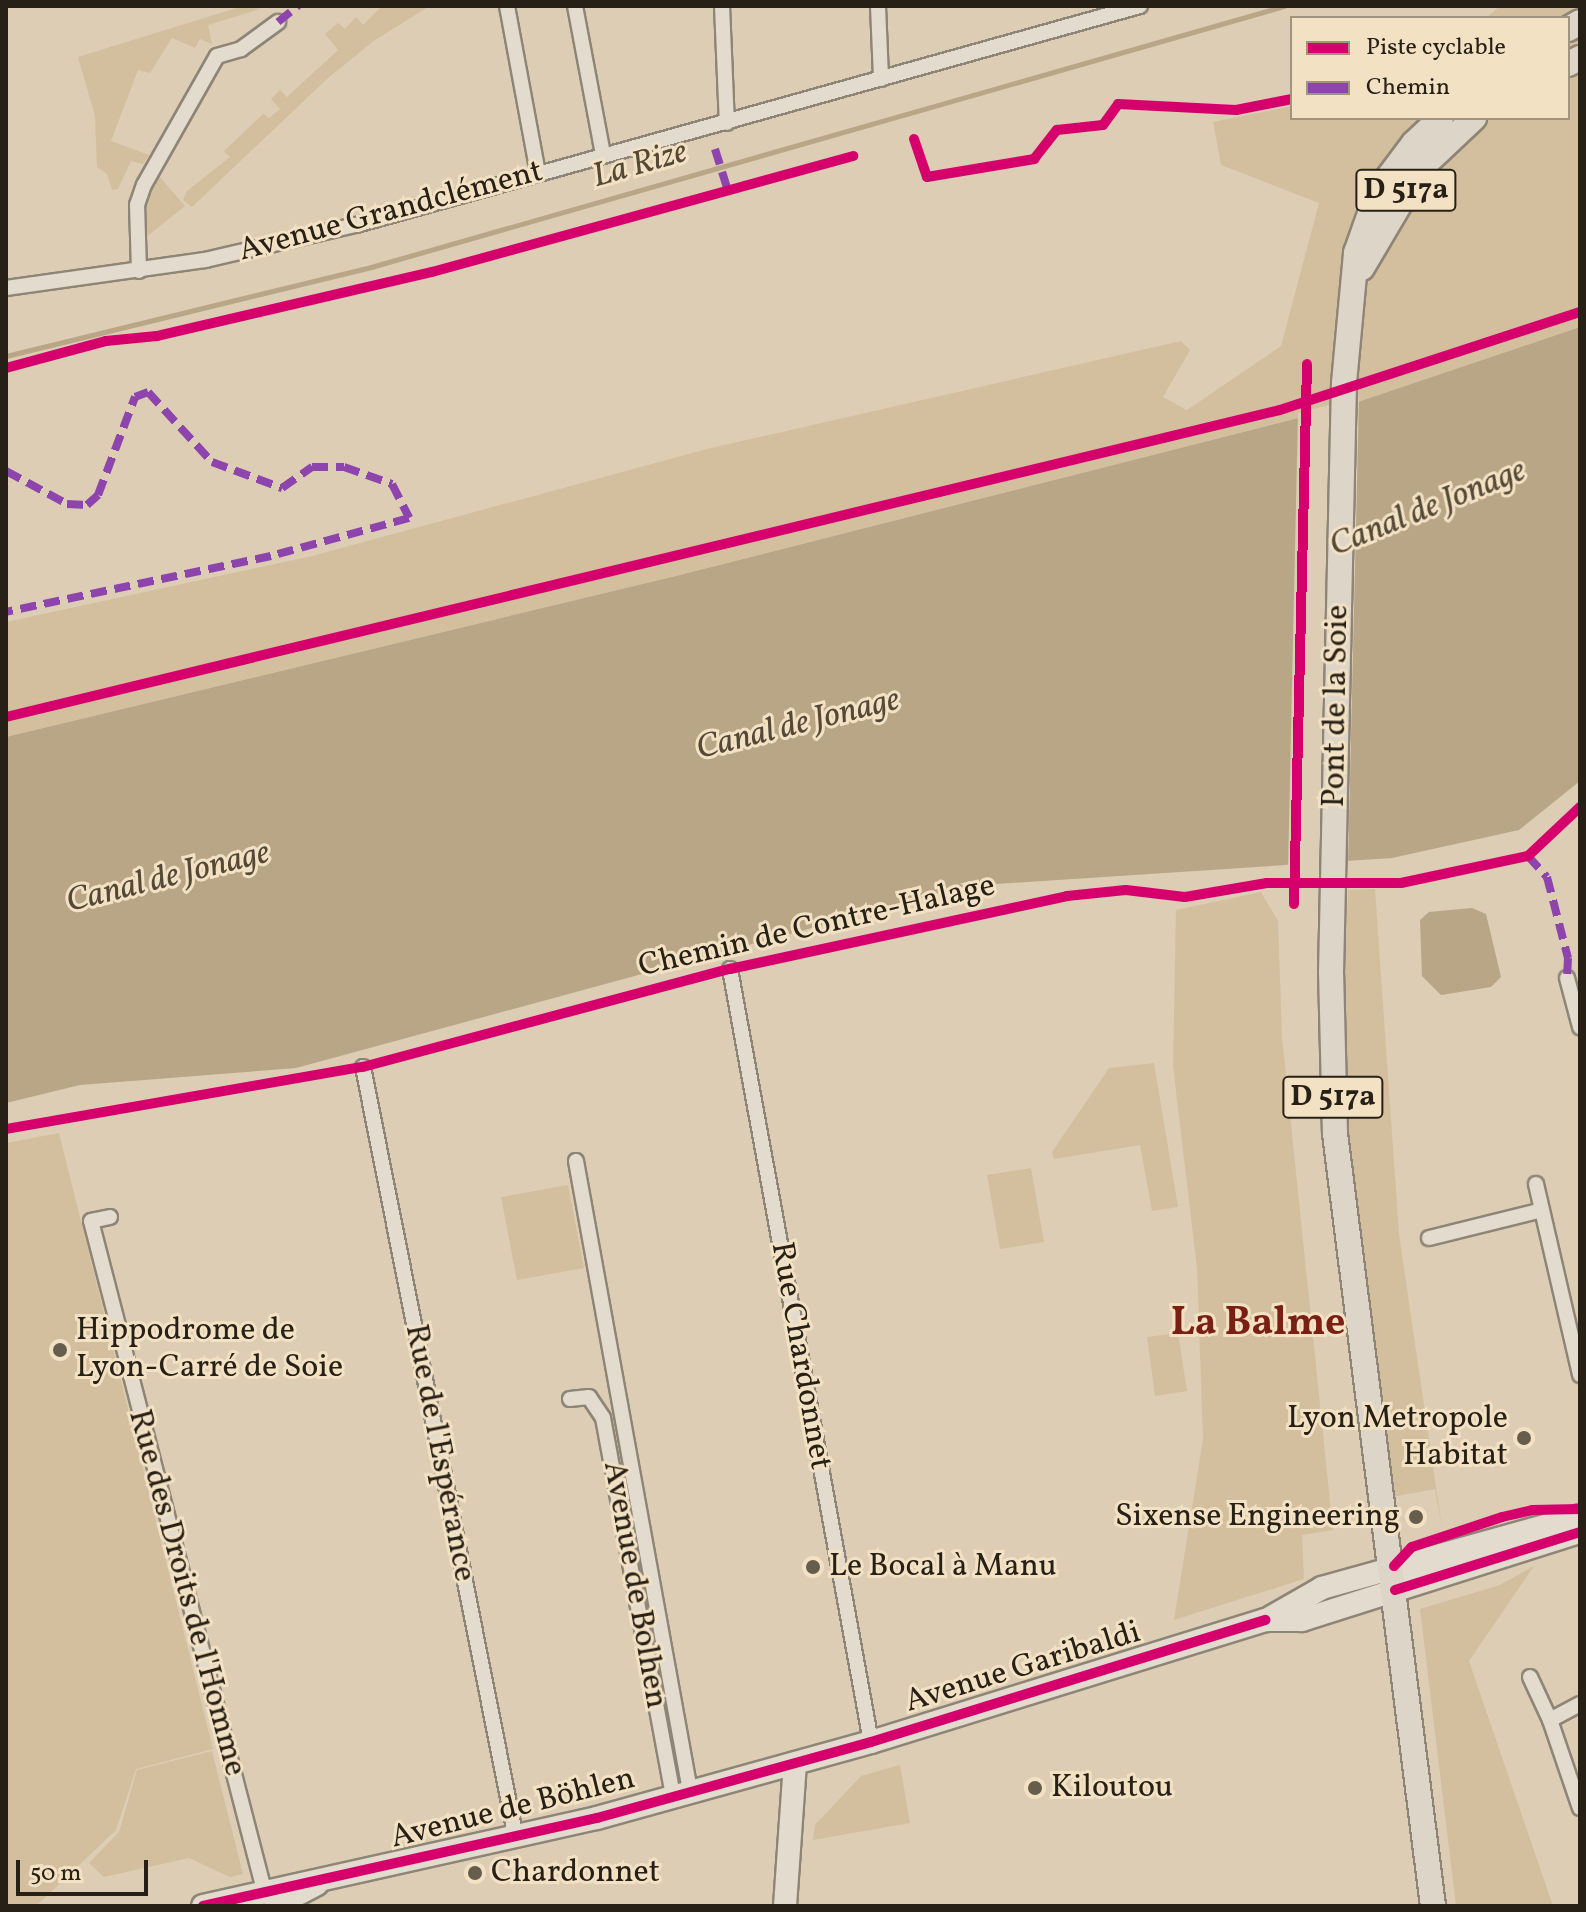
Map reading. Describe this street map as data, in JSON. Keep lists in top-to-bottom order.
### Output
{
  "streets": {
    "main road": [
      "D 517a",
      "Pont de la Soie",
      "Avenue Garibaldi",
      "Avenue de Böhlen"
    ],
    "street": [
      "Avenue Grandclément",
      "Rue Chardonnet",
      "Rue de l'Espérance",
      "Avenue de Bolhen",
      "Rue des Droits de l'Homme"
    ],
    "cycle path": ["Chemin de Contre-Halage"]
  },
  "crossings": [
    ["D 517a", "Pont de la Soie"],
    ["Pont de la Soie", "Avenue Garibaldi"],
    ["Rue Chardonnet", "Avenue Garibaldi"],
    ["Rue de l'Espérance", "Avenue de Böhlen"],
    ["Avenue de Bolhen", "Avenue de Böhlen"],
    ["Rue des Droits de l'Homme", "Avenue de Böhlen"],
    ["Avenue Garibaldi", "Avenue de Böhlen"]
  ],
  "districts": ["La Balme"],
  "water": ["La Rize", "Canal de Jonage"],
  "places": [
    "Hippodrome de Lyon-Carré de Soie",
    "Lyon Metropole Habitat",
    "Sixense Engineering",
    "Le Bocal à Manu",
    "Kiloutou",
    "Chardonnet"
  ],
  "legend": ["Piste cyclable", "Chemin"],
  "scale_bar": "50 m"
}
